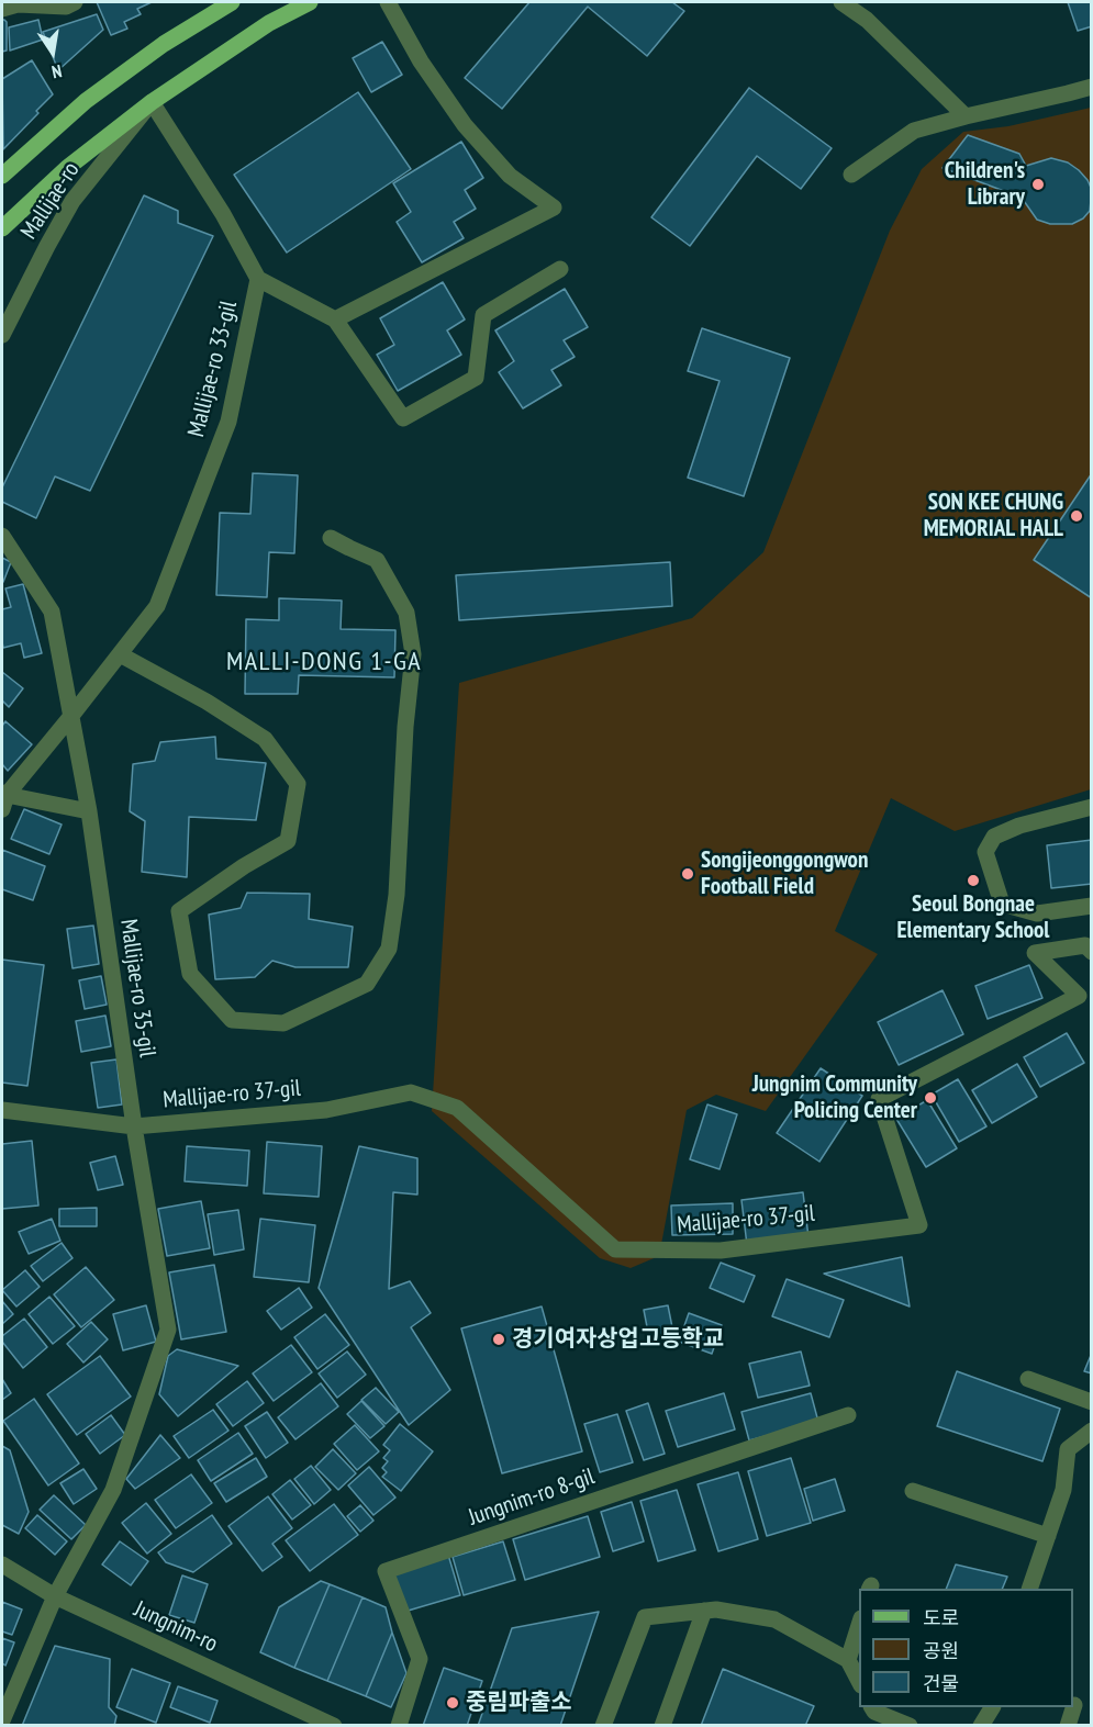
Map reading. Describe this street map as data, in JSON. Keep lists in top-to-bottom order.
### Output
{
  "streets": {
    "main road": ["Mallijae-ro"],
    "street": [
      "Mallijae-ro 33-gil",
      "Mallijae-ro 35-gil",
      "Mallijae-ro 37-gil",
      "Jungnim-ro 8-gil",
      "Jungnim-ro"
    ]
  },
  "crossings": [
    ["Mallijae-ro", "Mallijae-ro 33-gil"],
    ["Mallijae-ro 33-gil", "Mallijae-ro 35-gil"],
    ["Mallijae-ro 35-gil", "Mallijae-ro 37-gil"],
    ["Mallijae-ro 35-gil", "Jungnim-ro"]
  ],
  "districts": ["MALLI-DONG 1-GA"],
  "places": [
    "Children's Library",
    "SON KEE CHUNG MEMORIAL HALL",
    "Songijeonggongwon Football Field",
    "Seoul Bongnae Elementary School",
    "Jungnim Community Policing Center",
    "경기여자상업고등학교",
    "중림파출소"
  ],
  "legend": ["도로", "공원", "건물"],
  "north": "bottom"
}
